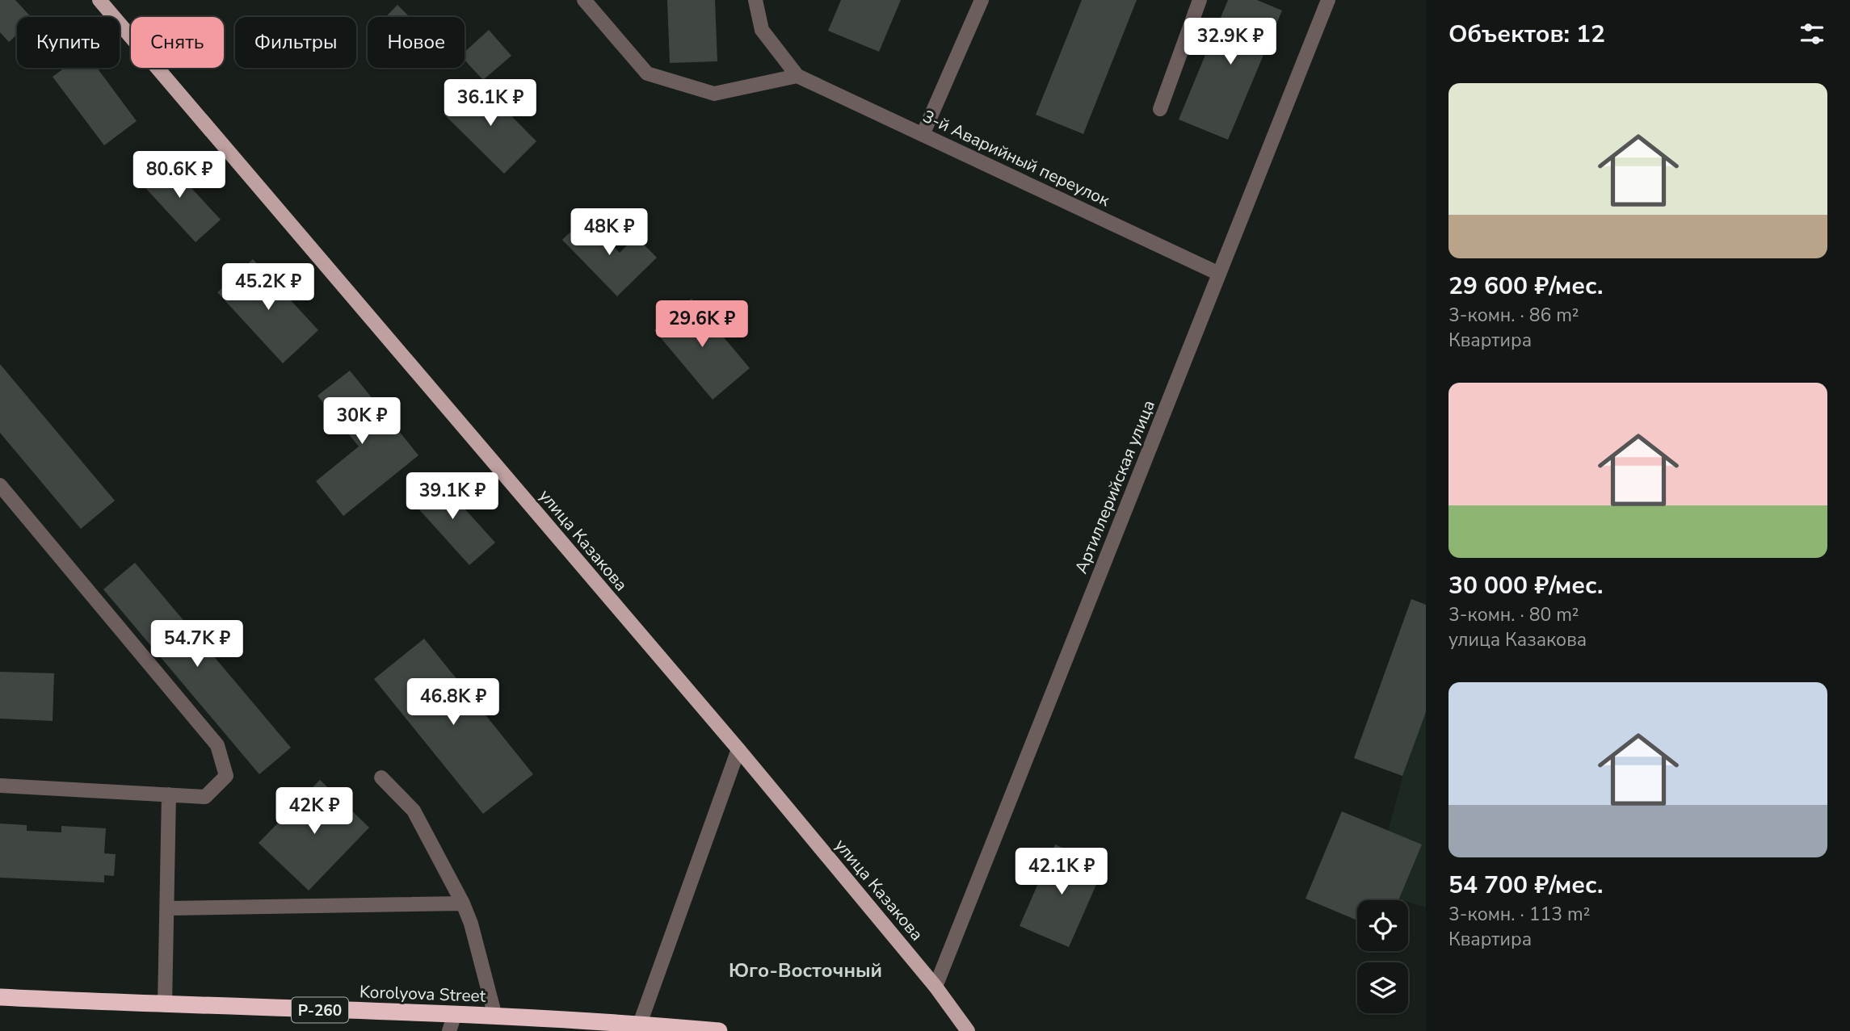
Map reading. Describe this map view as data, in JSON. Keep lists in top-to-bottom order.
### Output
{
  "streets": {
    "highway": ["Korolyova Street", "Р-260"],
    "main road": ["улица Казакова"],
    "street": ["3-й Аварийный переулок", "Артиллерийская улица"]
  },
  "crossings": [
    ["3-й Аварийный переулок", "Артиллерийская улица"],
    ["Артиллерийская улица", "улица Казакова"],
    ["Korolyova Street", "Р-260"]
  ],
  "districts": ["Юго-Восточный"],
  "page": {
    "heading": "Объектов: 12",
    "chip": [
      "Купить",
      "Снять",
      "Фильтры",
      "Новое"
    ],
    "price": [
      "32.9K ₽",
      "36.1K ₽",
      "80.6K ₽",
      "48K ₽",
      "45.2K ₽",
      "29.6K ₽",
      "30K ₽",
      "39.1K ₽",
      "54.7K ₽",
      "46.8K ₽",
      "42K ₽",
      "42.1K ₽"
    ],
    "list": [
      {
        "name": "29 600 ₽/мес.",
        "note": "3-комн. · 86 m² · Квартира"
      },
      {
        "name": "30 000 ₽/мес.",
        "note": "3-комн. · 80 m² · улица Казакова"
      },
      {
        "name": "54 700 ₽/мес.",
        "note": "3-комн. · 113 m² · Квартира"
      }
    ]
  }
}
